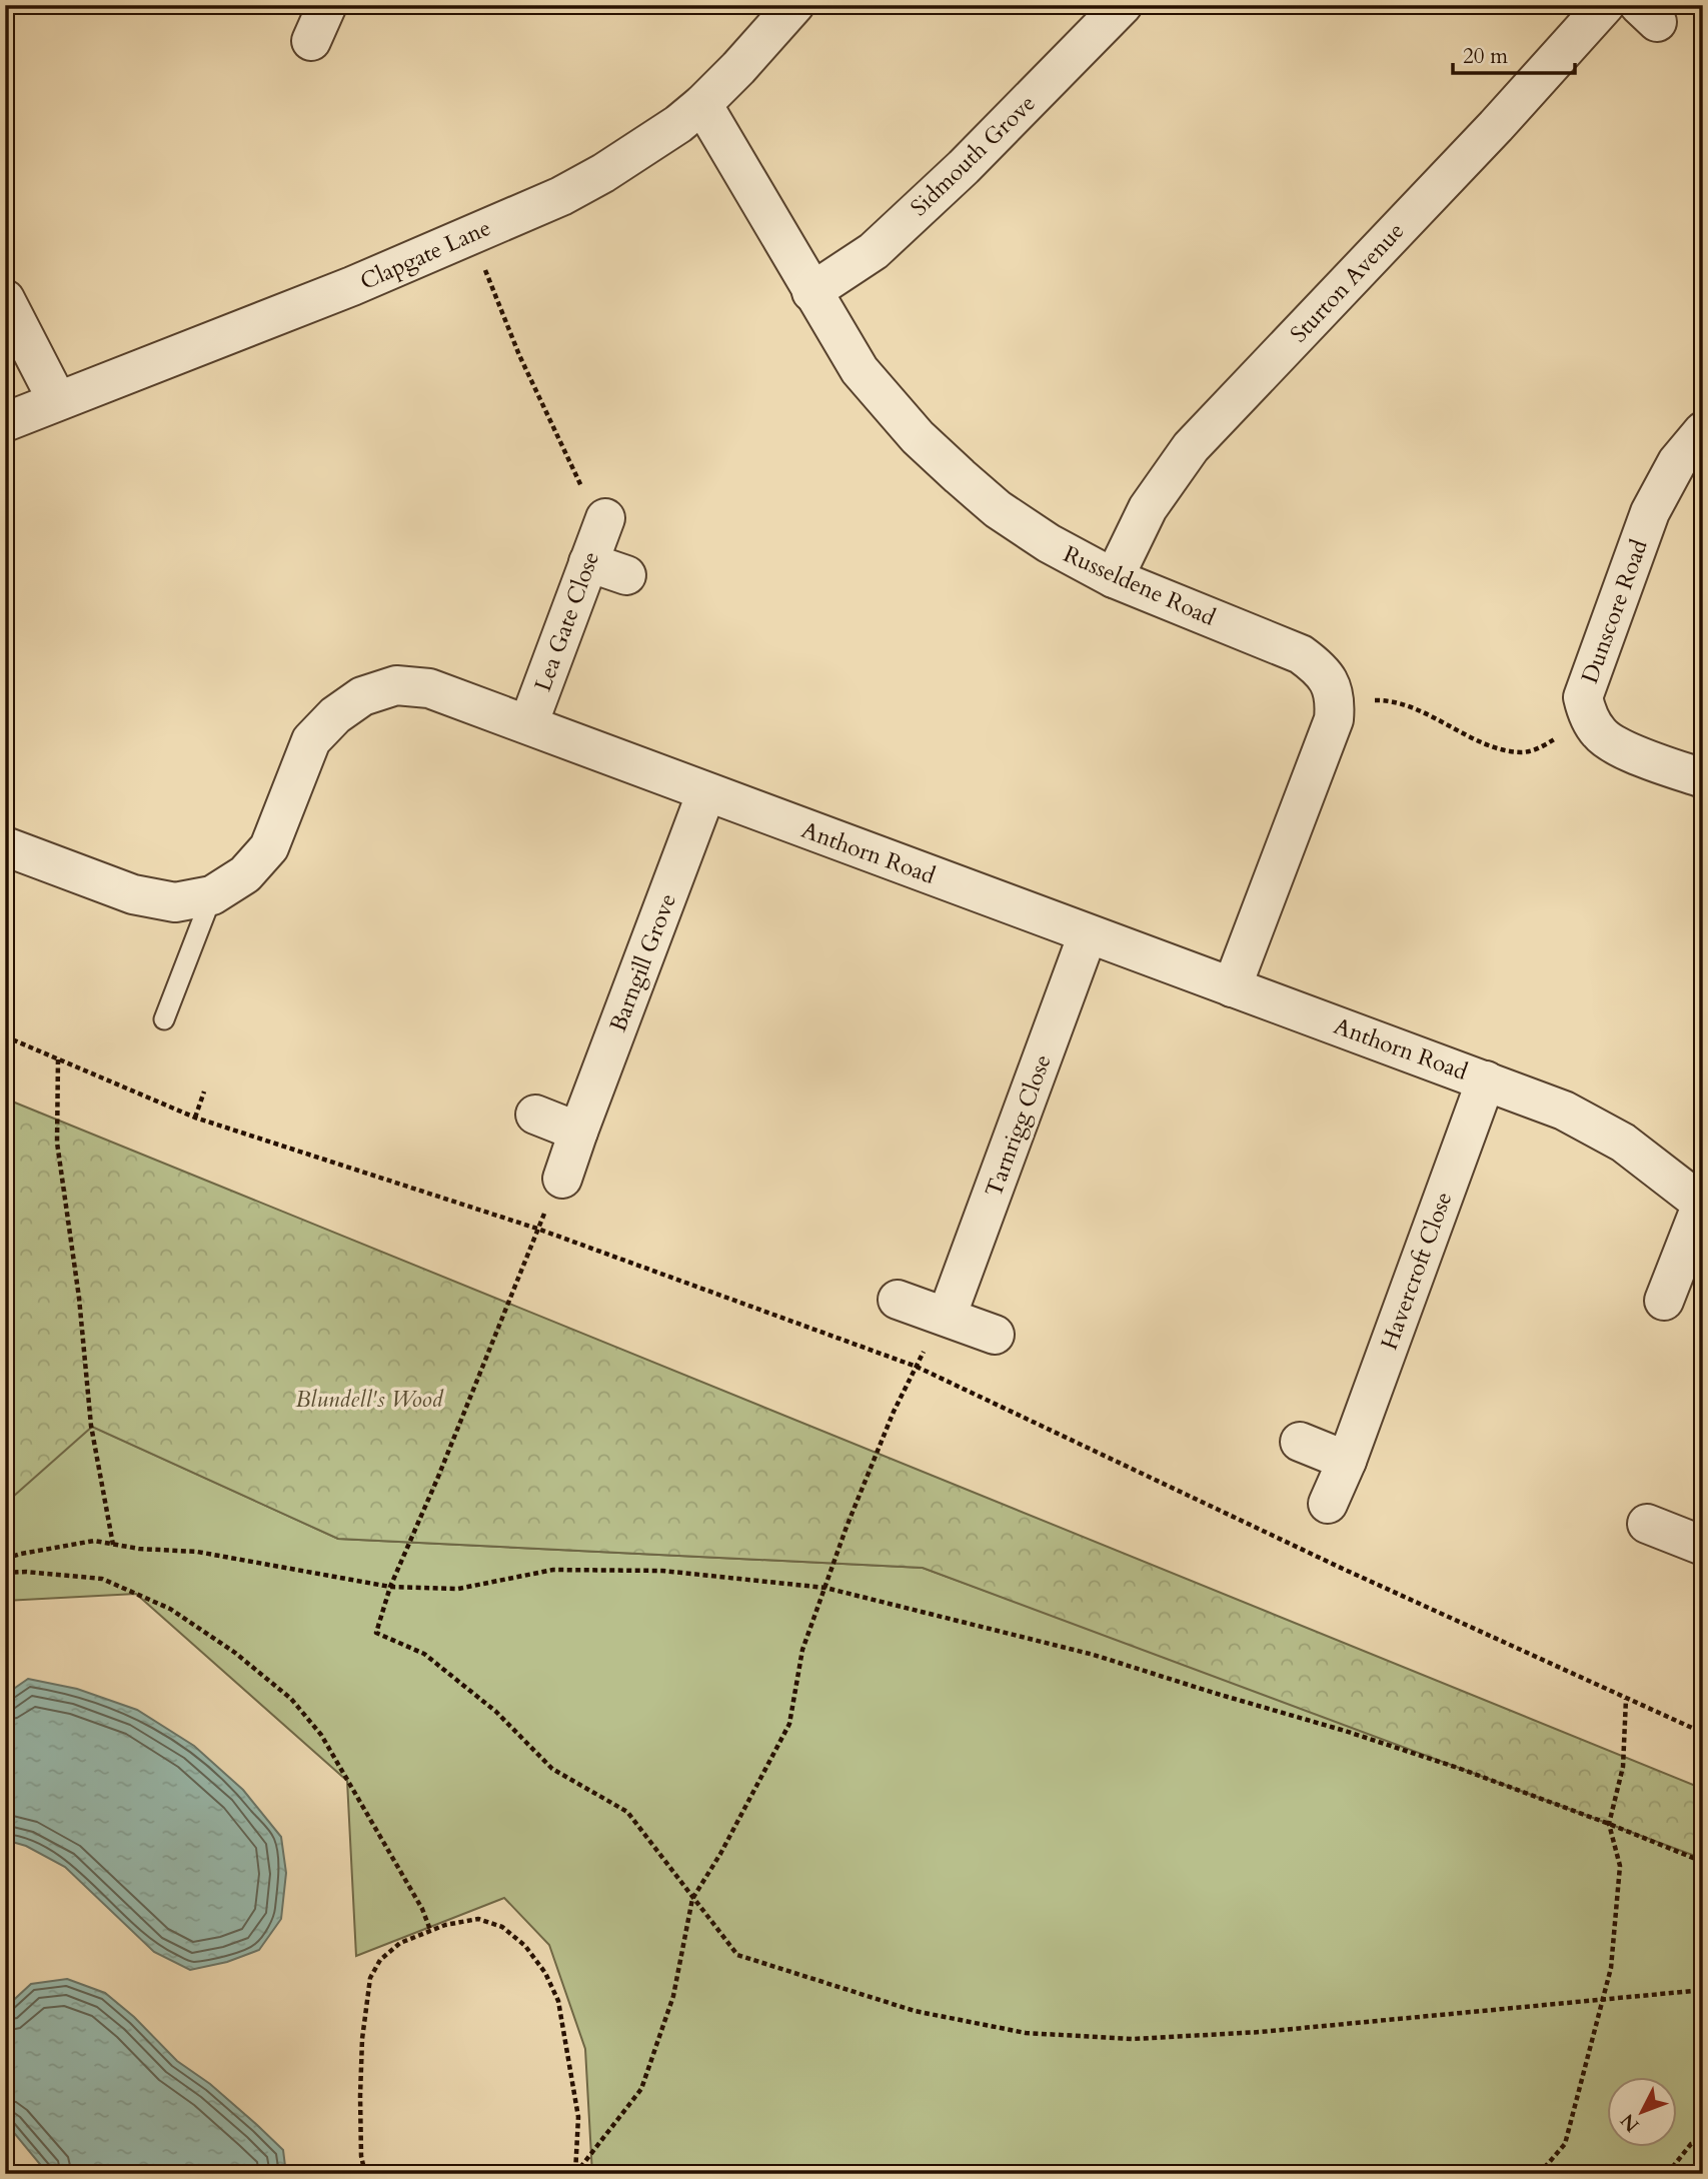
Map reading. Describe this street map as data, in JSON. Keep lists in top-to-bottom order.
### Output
{
  "streets": {
    "street": [
      "Sidmouth Grove",
      "Clapgate Lane",
      "Sturton Avenue",
      "Russeldene Road",
      "Dunscore Road",
      "Lea Gate Close",
      "Anthorn Road",
      "Barngill Grove",
      "Tarnrigg Close",
      "Havercroft Close"
    ]
  },
  "crossings": [
    ["Sidmouth Grove", "Russeldene Road"],
    ["Clapgate Lane", "Russeldene Road"],
    ["Sturton Avenue", "Russeldene Road"],
    ["Lea Gate Close", "Anthorn Road"],
    ["Anthorn Road", "Barngill Grove"],
    ["Anthorn Road", "Tarnrigg Close"],
    ["Anthorn Road", "Havercroft Close"]
  ],
  "parks": ["Blundell's Wood"],
  "scale_bar": "20 m",
  "north": "bottom left"
}
